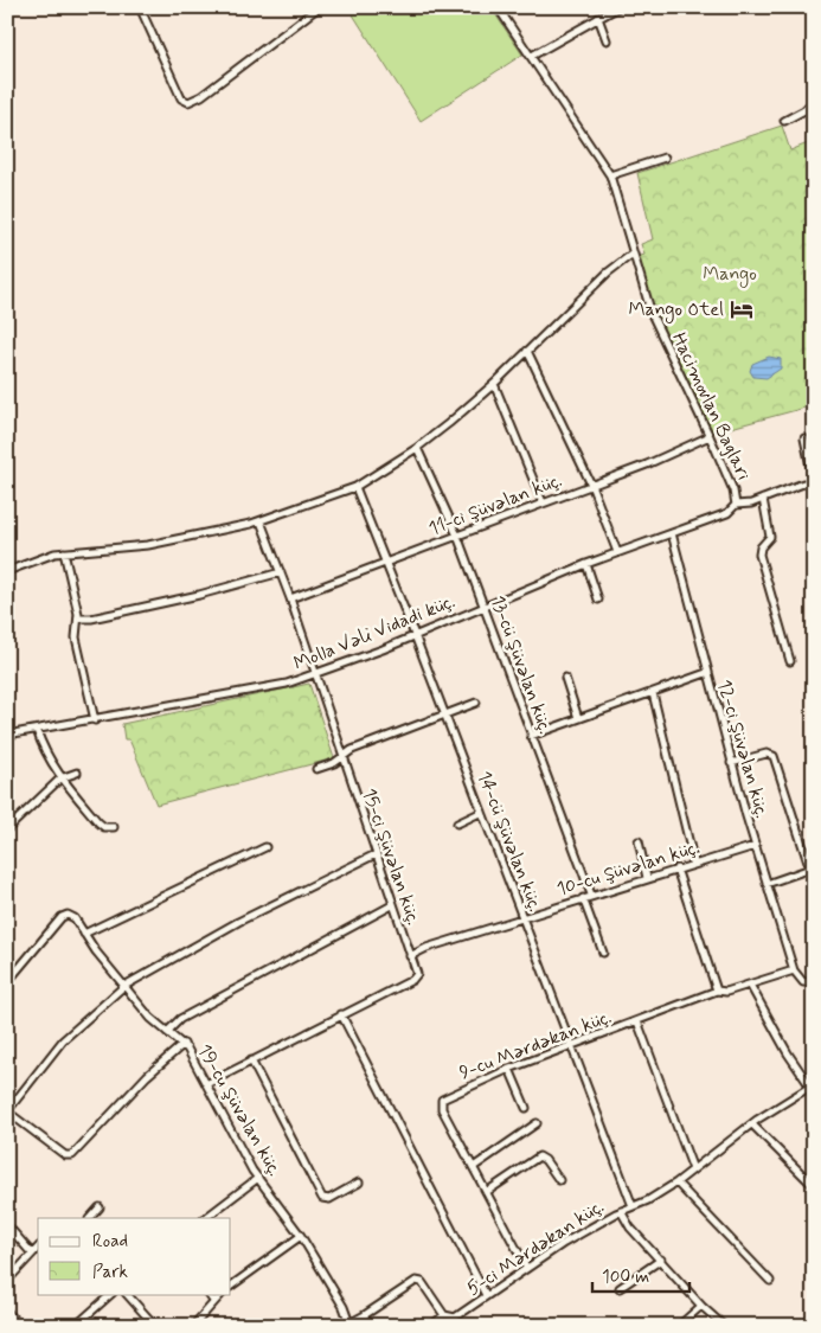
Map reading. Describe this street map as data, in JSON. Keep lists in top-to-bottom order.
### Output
{
  "streets": {
    "street": [
      "Hacimovlan Baglari",
      "11-ci Şüvəlan küç.",
      "Molla Vəli Vidadi küç.",
      "13-cü Şüvəlan küç.",
      "12-ci Şüvəlan küç.",
      "14-cü Şüvəlan küç.",
      "15-ci Şüvəlan küç.",
      "10-cu Şüvəlan küç.",
      "9-cu Mərdəkan küç.",
      "19-cu Şüvəlan küç.",
      "5-ci Mərdəkan küç."
    ]
  },
  "crossings": [
    ["Hacimovlan Baglari", "11-ci Şüvəlan küç."],
    ["Hacimovlan Baglari", "Molla Vəli Vidadi küç."],
    ["11-ci Şüvəlan küç.", "13-cü Şüvəlan küç."],
    ["11-ci Şüvəlan küç.", "14-cü Şüvəlan küç."],
    ["11-ci Şüvəlan küç.", "15-ci Şüvəlan küç."],
    ["Molla Vəli Vidadi küç.", "13-cü Şüvəlan küç."],
    ["Molla Vəli Vidadi küç.", "12-ci Şüvəlan küç."],
    ["Molla Vəli Vidadi küç.", "14-cü Şüvəlan küç."],
    ["Molla Vəli Vidadi küç.", "15-ci Şüvəlan küç."],
    ["13-cü Şüvəlan küç.", "10-cu Şüvəlan küç."],
    ["12-ci Şüvəlan küç.", "10-cu Şüvəlan küç."],
    ["12-ci Şüvəlan küç.", "9-cu Mərdəkan küç."],
    ["14-cü Şüvəlan küç.", "10-cu Şüvəlan küç."],
    ["14-cü Şüvəlan küç.", "9-cu Mərdəkan küç."],
    ["14-cü Şüvəlan küç.", "5-ci Mərdəkan küç."],
    ["15-ci Şüvəlan küç.", "10-cu Şüvəlan küç."],
    ["15-ci Şüvəlan küç.", "19-cu Şüvəlan küç."],
    ["9-cu Mərdəkan küç.", "5-ci Mərdəkan küç."]
  ],
  "parks": ["Mango"],
  "places": {
    "hotel": ["Mango Otel"]
  },
  "legend": ["Road", "Park"],
  "scale_bar": "100 m"
}
